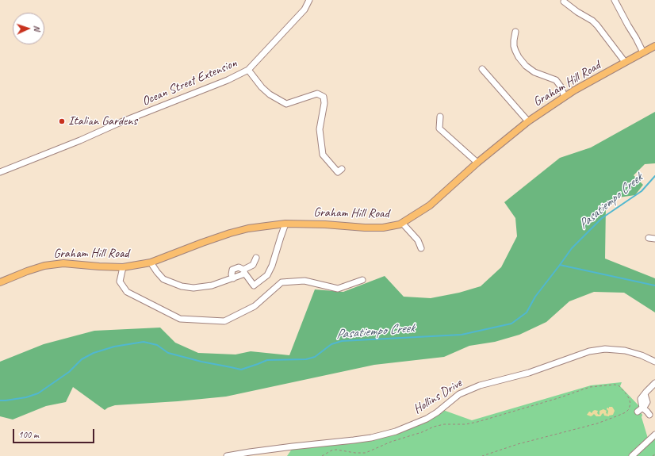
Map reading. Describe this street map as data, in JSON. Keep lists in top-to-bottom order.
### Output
{
  "streets": {
    "main road": ["Graham Hill Road"],
    "street": ["Ocean Street Extension", "Hollins Drive"]
  },
  "water": ["Pasatiempo Creek"],
  "places": ["Italian Gardens"],
  "scale_bar": "100 m",
  "north": "right"
}
